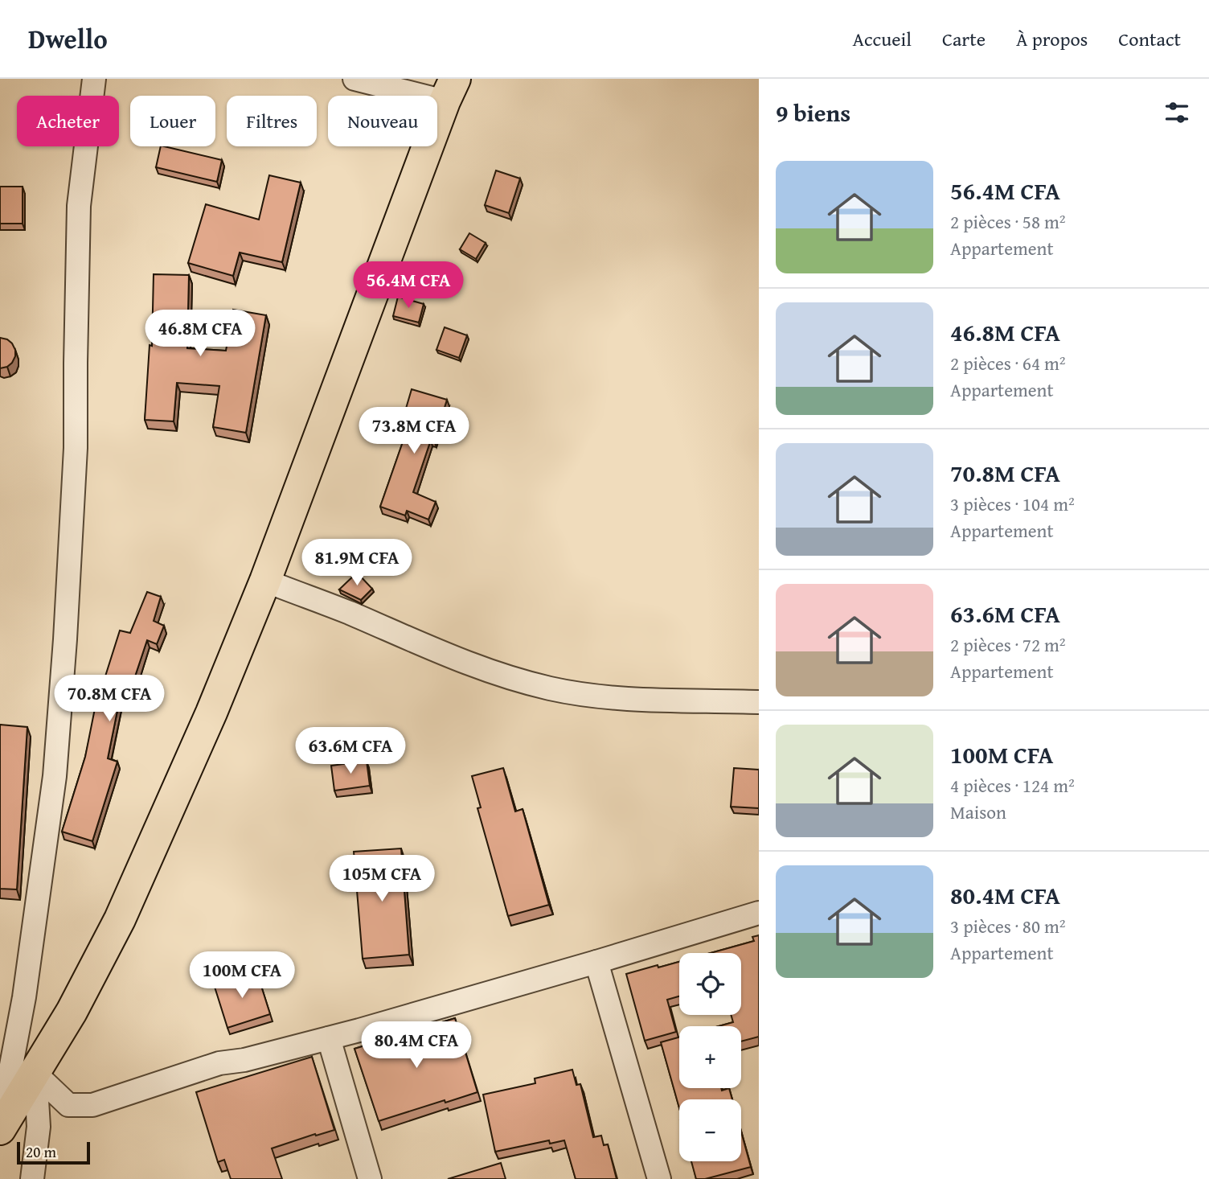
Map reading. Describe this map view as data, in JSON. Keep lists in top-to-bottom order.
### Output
{
  "scale_bar": "20 m",
  "page": {
    "header": "Dwello",
    "nav": [
      "Accueil",
      "Carte",
      "À propos",
      "Contact"
    ],
    "heading": "9 biens",
    "chip": [
      "Acheter",
      "Louer",
      "Filtres",
      "Nouveau"
    ],
    "list": [
      {
        "name": "56.4M CFA",
        "note": "2 pièces · 58 m² · Appartement"
      },
      {
        "name": "46.8M CFA",
        "note": "2 pièces · 64 m² · Appartement"
      },
      {
        "name": "70.8M CFA",
        "note": "3 pièces · 104 m² · Appartement"
      },
      {
        "name": "63.6M CFA",
        "note": "2 pièces · 72 m² · Appartement"
      },
      {
        "name": "100M CFA",
        "note": "4 pièces · 124 m² · Maison"
      },
      {
        "name": "80.4M CFA",
        "note": "3 pièces · 80 m² · Appartement"
      }
    ],
    "price": [
      "56.4M CFA",
      "46.8M CFA",
      "73.8M CFA",
      "81.9M CFA",
      "70.8M CFA",
      "63.6M CFA",
      "105M CFA",
      "100M CFA",
      "80.4M CFA"
    ],
    "map_buttons": ["+", "−"],
    "scale": "20 m"
  }
}
